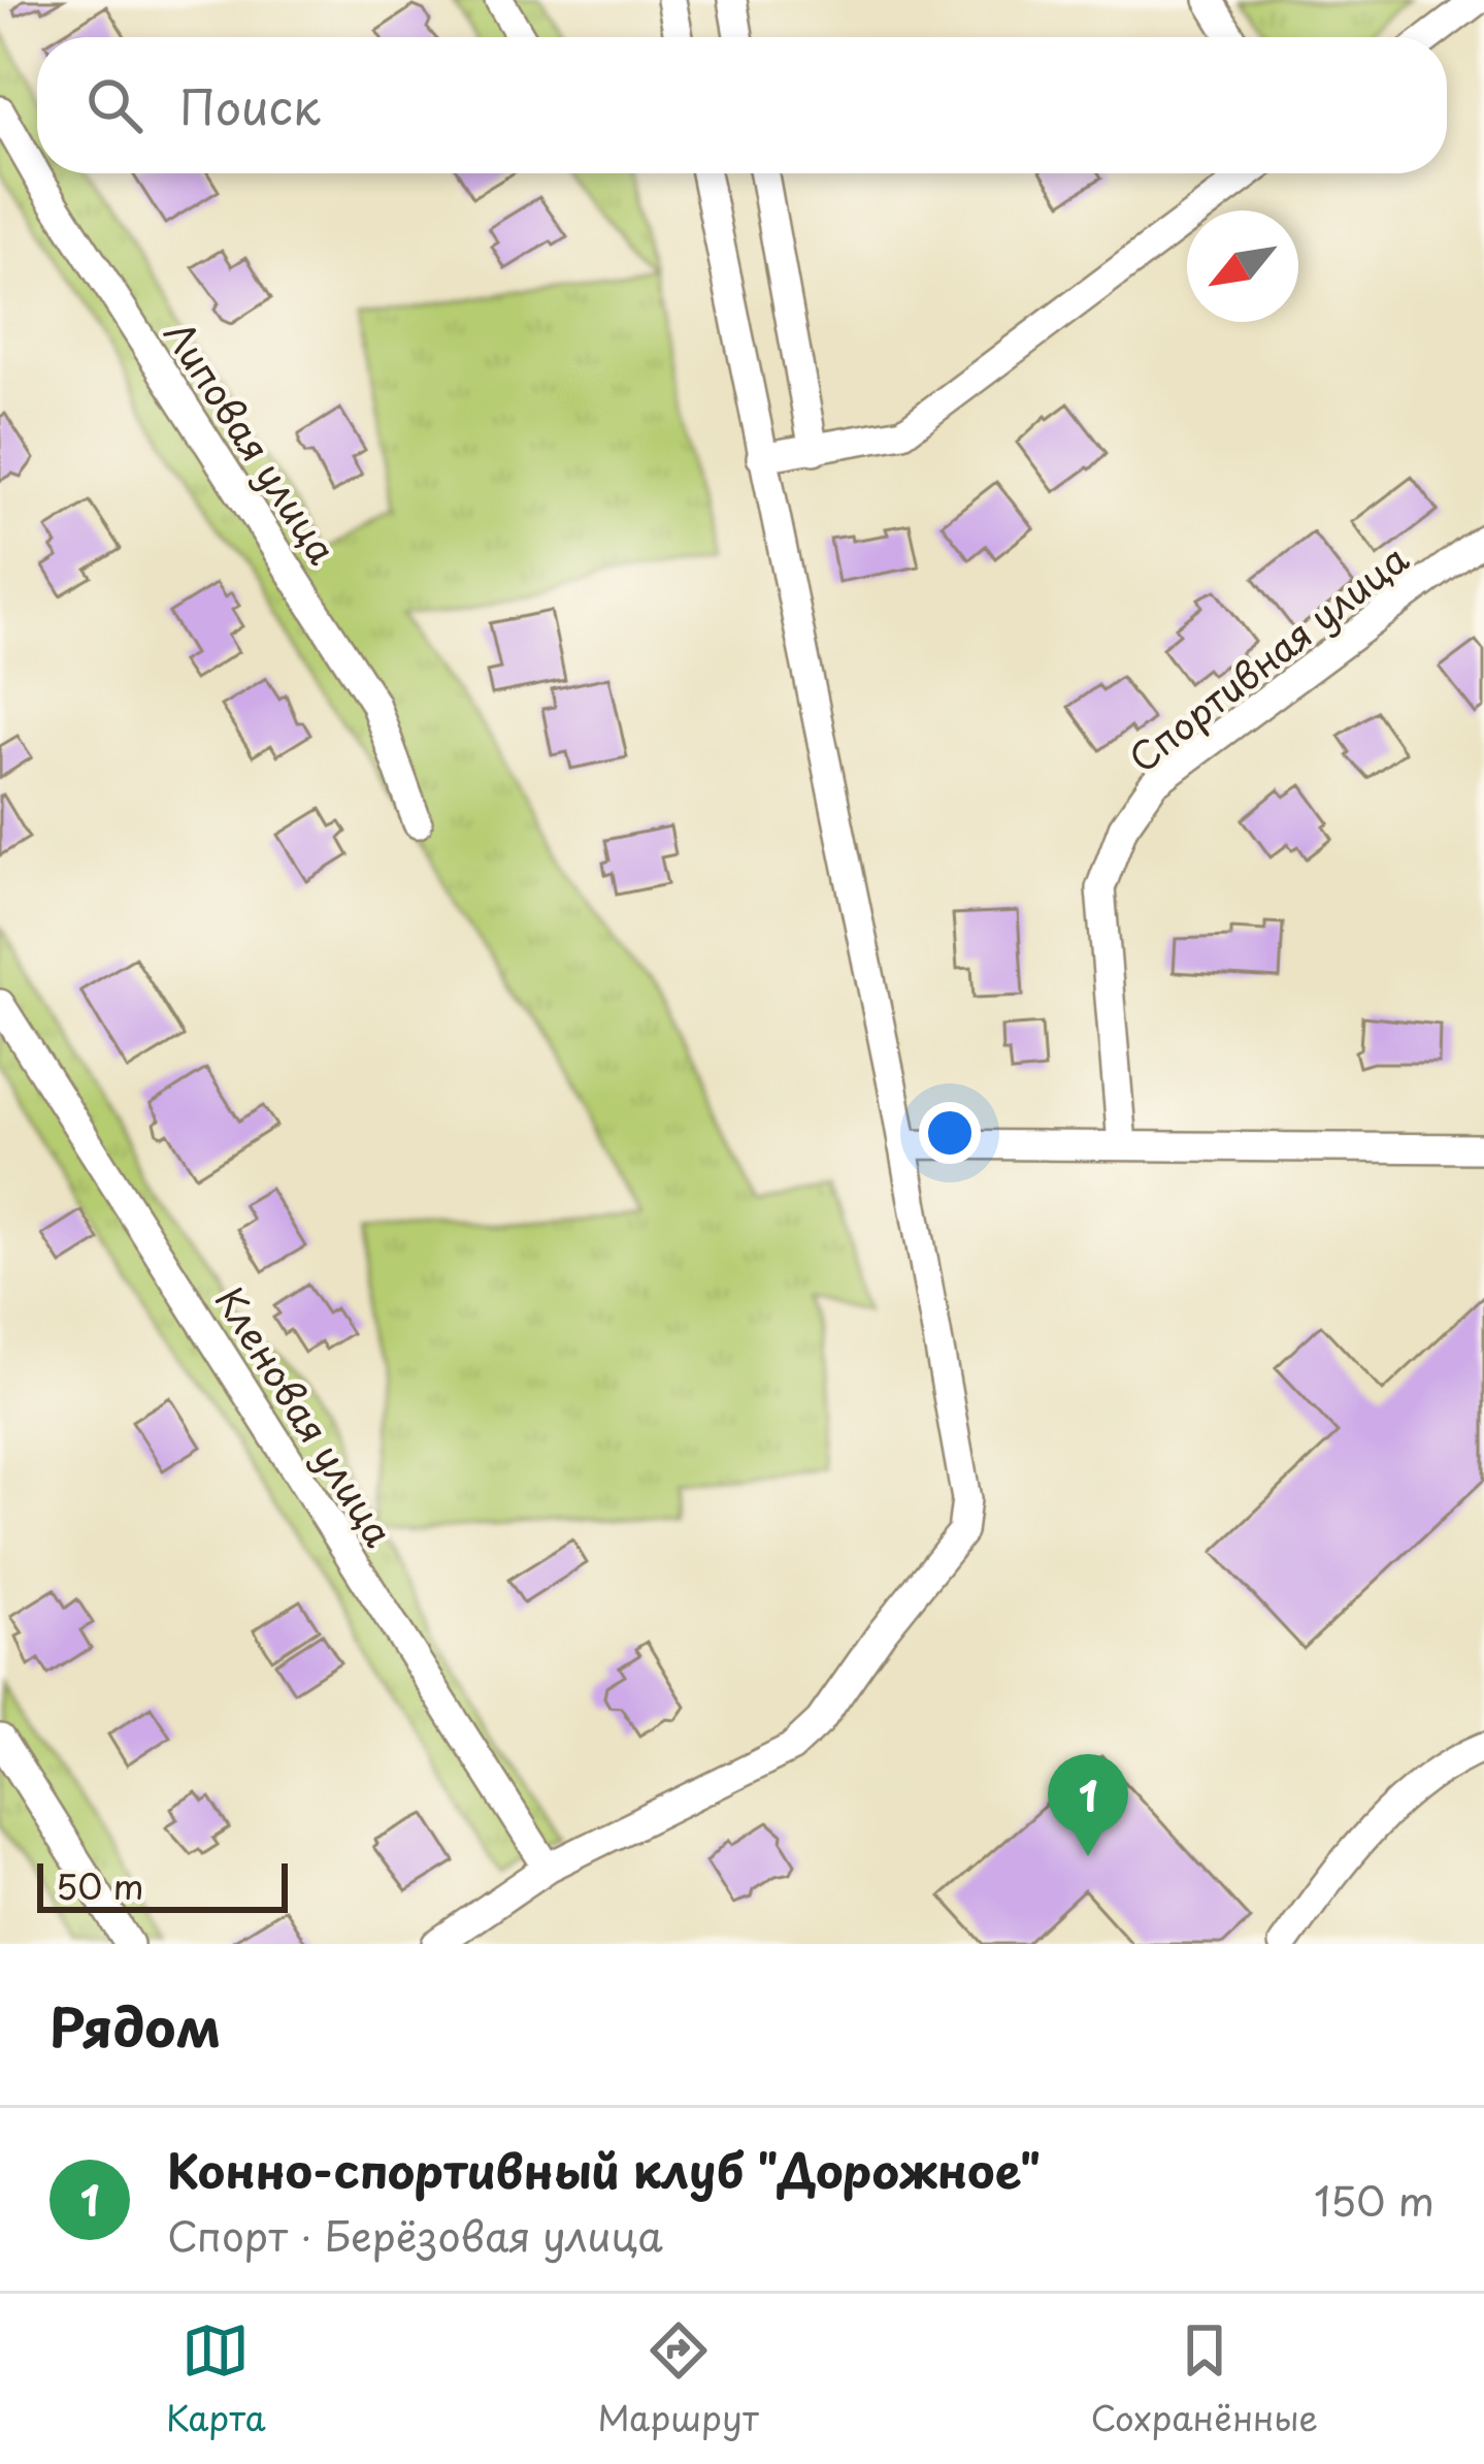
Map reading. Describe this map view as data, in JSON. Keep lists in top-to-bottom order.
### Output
{
  "streets": {
    "street": ["Липовая улица", "Спортивная улица", "Кленовая улица"]
  },
  "scale_bar": "50 m",
  "north": "bottom left",
  "page": {
    "search": "Поиск",
    "pins": "1",
    "scale": "50 m",
    "heading": "Рядом",
    "list": [
      {
        "mark": "1",
        "name": "Конно-спортивный клуб \"Дорожное\"",
        "note": "Спорт · Берёзовая улица",
        "value": "150 m"
      }
    ],
    "nav": ["Карта", "Маршрут", "Сохранённые"]
  }
}
